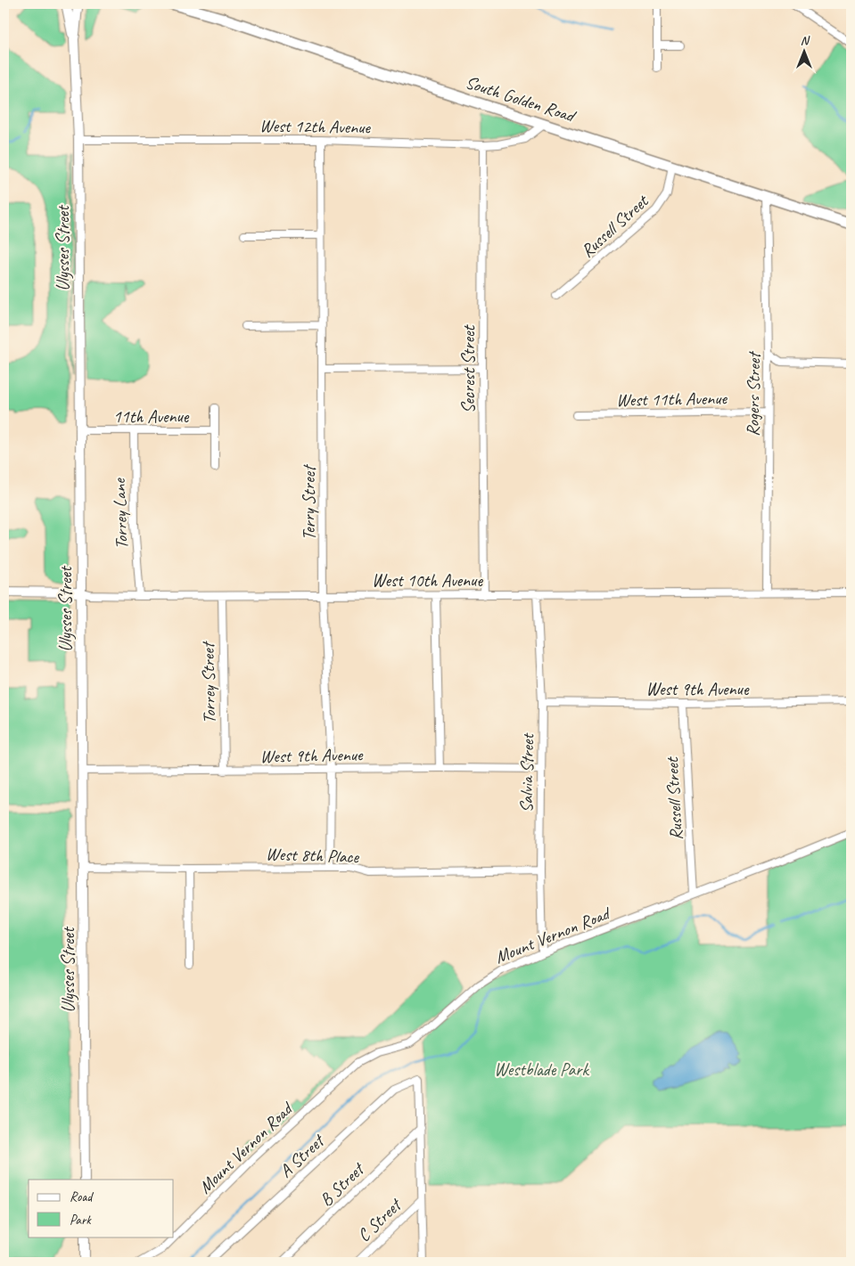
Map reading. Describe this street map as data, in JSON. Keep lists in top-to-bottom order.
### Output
{
  "streets": {
    "main road": ["South Golden Road"],
    "street": [
      "West 12th Avenue",
      "Russell Street",
      "Ulysses Street",
      "Secrest Street",
      "Rogers Street",
      "West 11th Avenue",
      "11th Avenue",
      "Terry Street",
      "Torrey Lane",
      "West 10th Avenue",
      "Torrey Street",
      "West 9th Avenue",
      "Salvia Street",
      "West 8th Place",
      "Mount Vernon Road",
      "A Street",
      "B Street",
      "C Street"
    ]
  },
  "crossings": [
    ["South Golden Road", "West 12th Avenue"],
    ["South Golden Road", "Russell Street"],
    ["South Golden Road", "Rogers Street"],
    ["West 12th Avenue", "Ulysses Street"],
    ["West 12th Avenue", "Secrest Street"],
    ["West 12th Avenue", "Terry Street"],
    ["Russell Street", "West 9th Avenue"],
    ["Russell Street", "Mount Vernon Road"],
    ["Ulysses Street", "11th Avenue"],
    ["Ulysses Street", "West 10th Avenue"],
    ["Ulysses Street", "West 9th Avenue"],
    ["Ulysses Street", "West 8th Place"],
    ["Secrest Street", "West 10th Avenue"],
    ["Rogers Street", "West 11th Avenue"],
    ["Rogers Street", "West 10th Avenue"],
    ["11th Avenue", "Torrey Lane"],
    ["Terry Street", "West 10th Avenue"],
    ["Terry Street", "West 9th Avenue"],
    ["Terry Street", "West 8th Place"],
    ["Torrey Lane", "West 10th Avenue"],
    ["West 10th Avenue", "Torrey Street"],
    ["West 10th Avenue", "Salvia Street"],
    ["Torrey Street", "West 9th Avenue"],
    ["West 9th Avenue", "Salvia Street"],
    ["Salvia Street", "West 8th Place"],
    ["Salvia Street", "Mount Vernon Road"],
    ["A Street", "B Street"]
  ],
  "parks": ["Westblade Park"],
  "legend": ["Road", "Park"],
  "north": "top"
}
